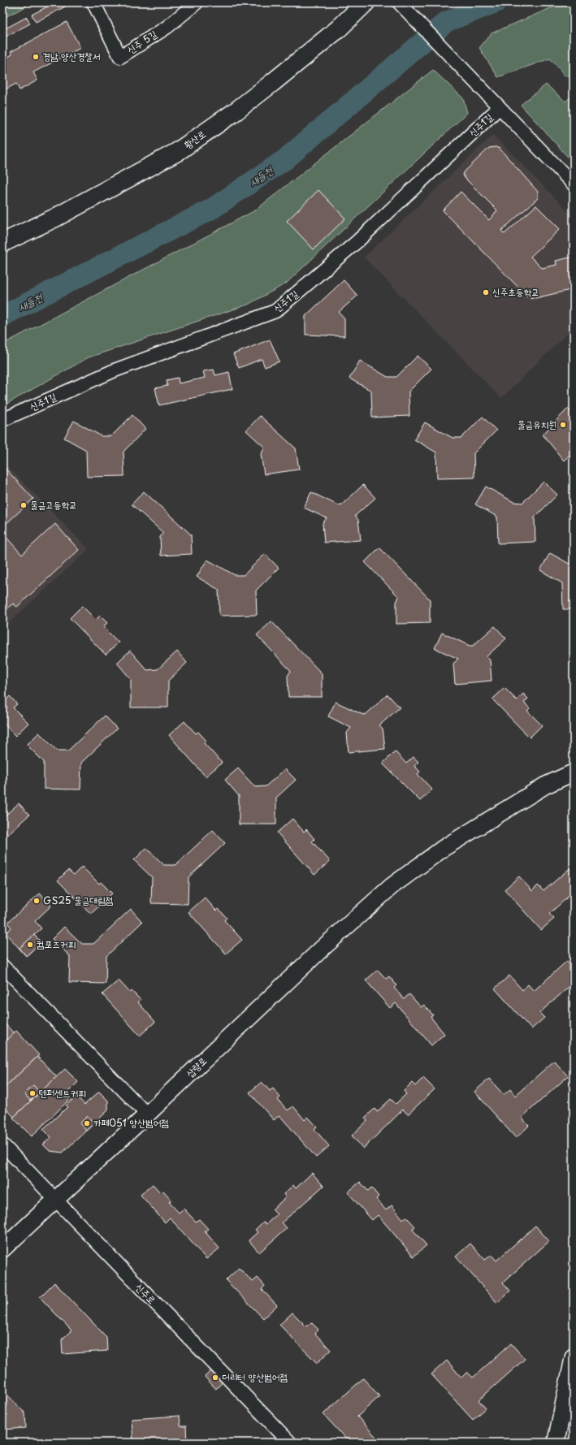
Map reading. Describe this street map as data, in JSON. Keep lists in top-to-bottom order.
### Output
{
  "streets": {
    "main road": ["황산로"],
    "street": [
      "신주 5길",
      "신주1길",
      "삽량로",
      "신주로"
    ]
  },
  "crossings": [
    ["삽량로", "신주로"]
  ],
  "water": ["새들천"],
  "places": [
    "경남 양산경찰서",
    "신주초등학교",
    "물금유치원",
    "물금고등학교",
    "GS25 물금대림점",
    "컴포즈커피",
    "텐퍼센트커피",
    "카페051 양산범어점",
    "더리터 양산범어점"
  ]
}
